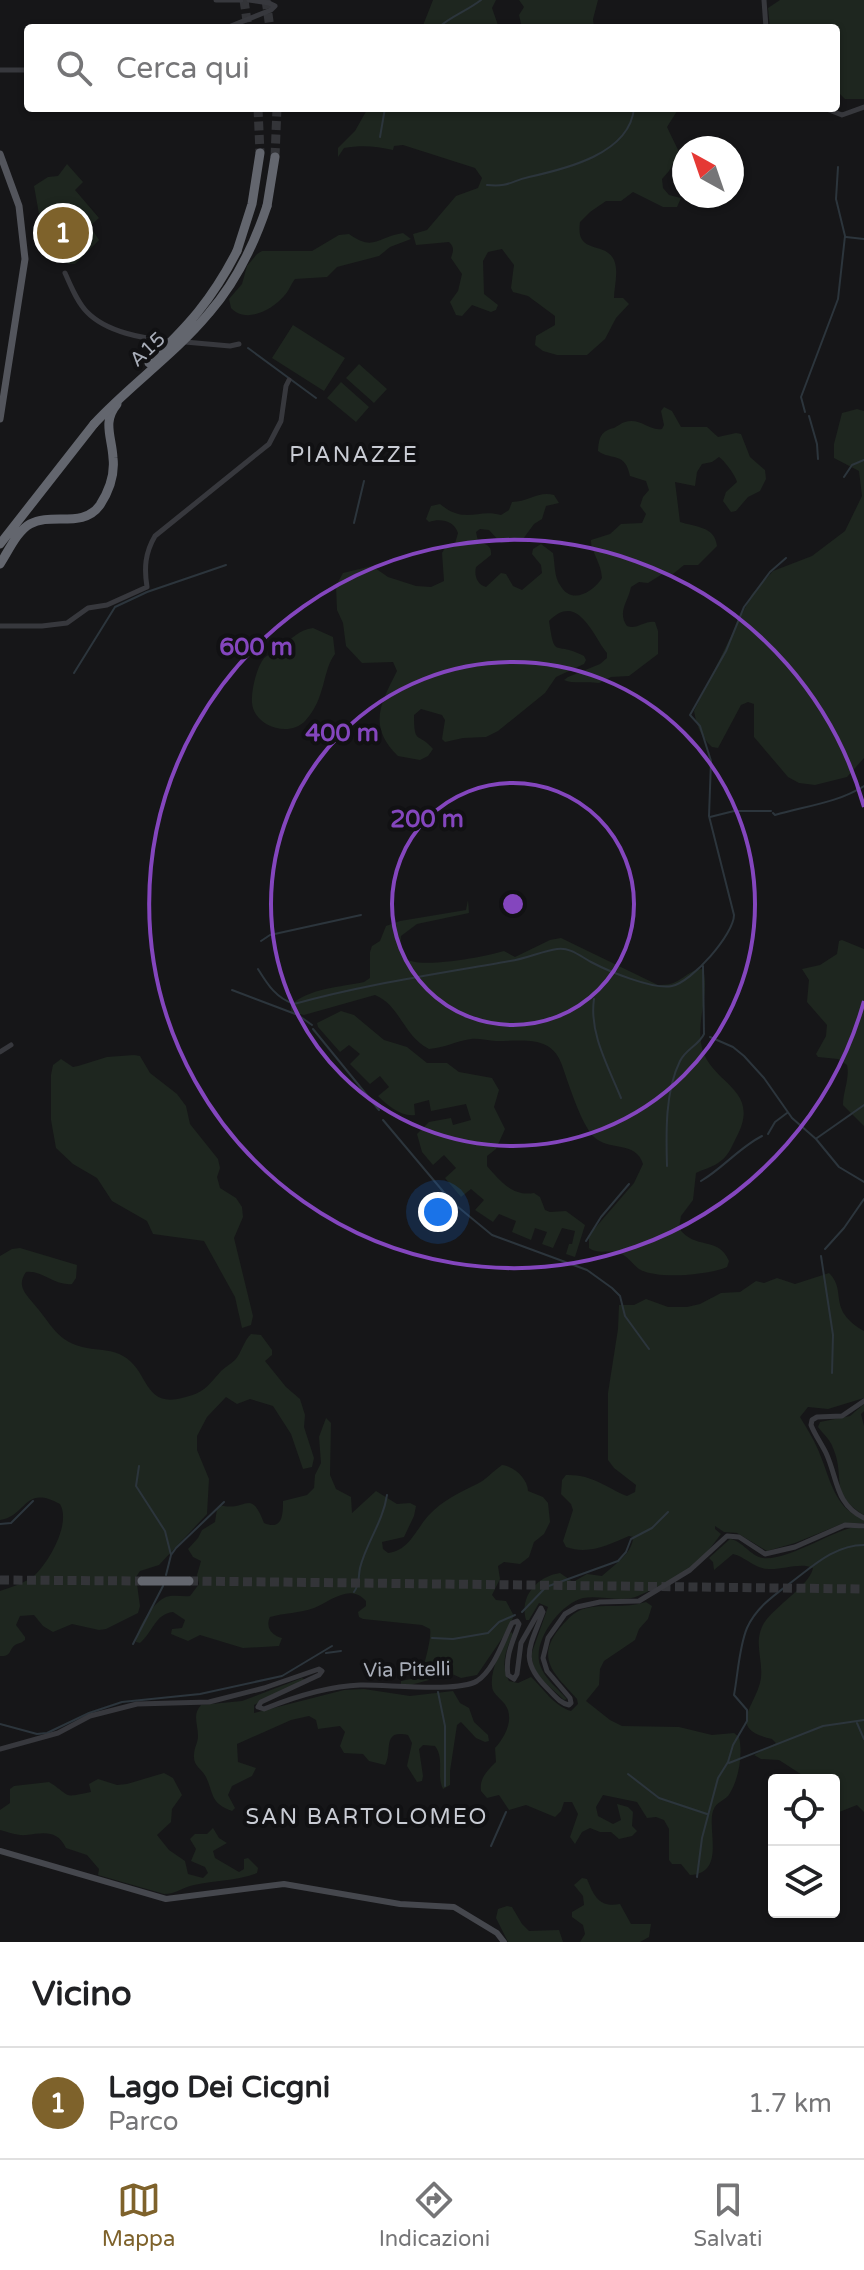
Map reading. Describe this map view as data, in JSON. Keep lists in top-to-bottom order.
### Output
{
  "streets": {
    "highway": ["A15"],
    "street": ["Via Pitelli"]
  },
  "districts": ["PIANAZZE", "SAN BARTOLOMEO"],
  "north": "top left",
  "page": {
    "search": "Cerca qui",
    "pins": "1",
    "heading": "Vicino",
    "list": [
      {
        "mark": "1",
        "name": "Lago Dei Cicgni",
        "note": "Parco",
        "value": "1.7 km"
      }
    ],
    "nav": ["Mappa", "Indicazioni", "Salvati"]
  },
  "rings": ["600 m", "400 m", "200 m"]
}
